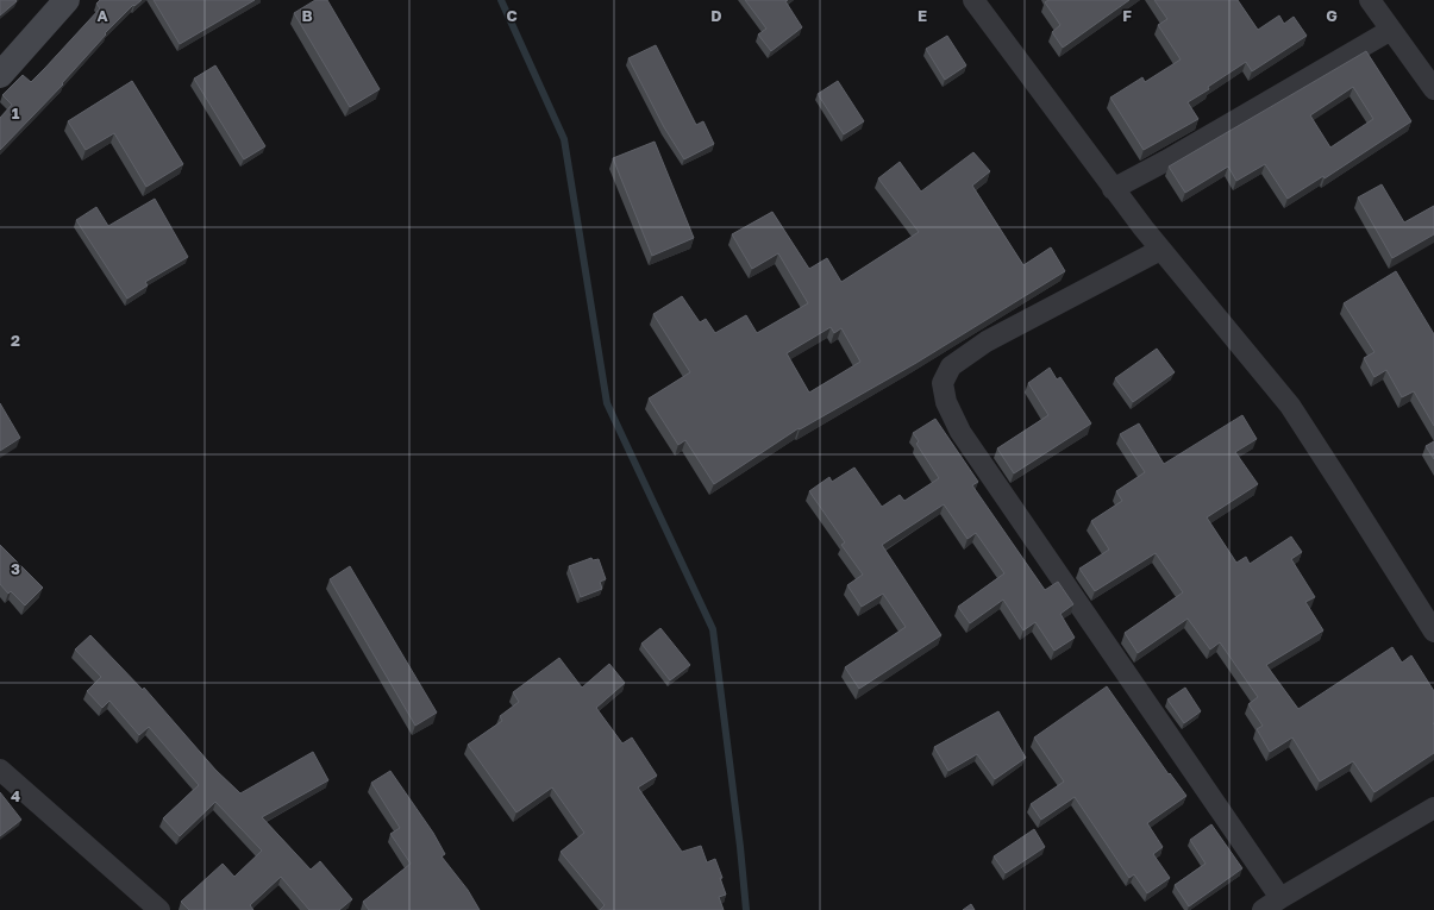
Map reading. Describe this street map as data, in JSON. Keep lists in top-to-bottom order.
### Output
{
  "grid": {
    "columns": [
      "A",
      "B",
      "C",
      "D",
      "E",
      "F",
      "G"
    ],
    "rows": [
      "1",
      "2",
      "3",
      "4"
    ]
  }
}
